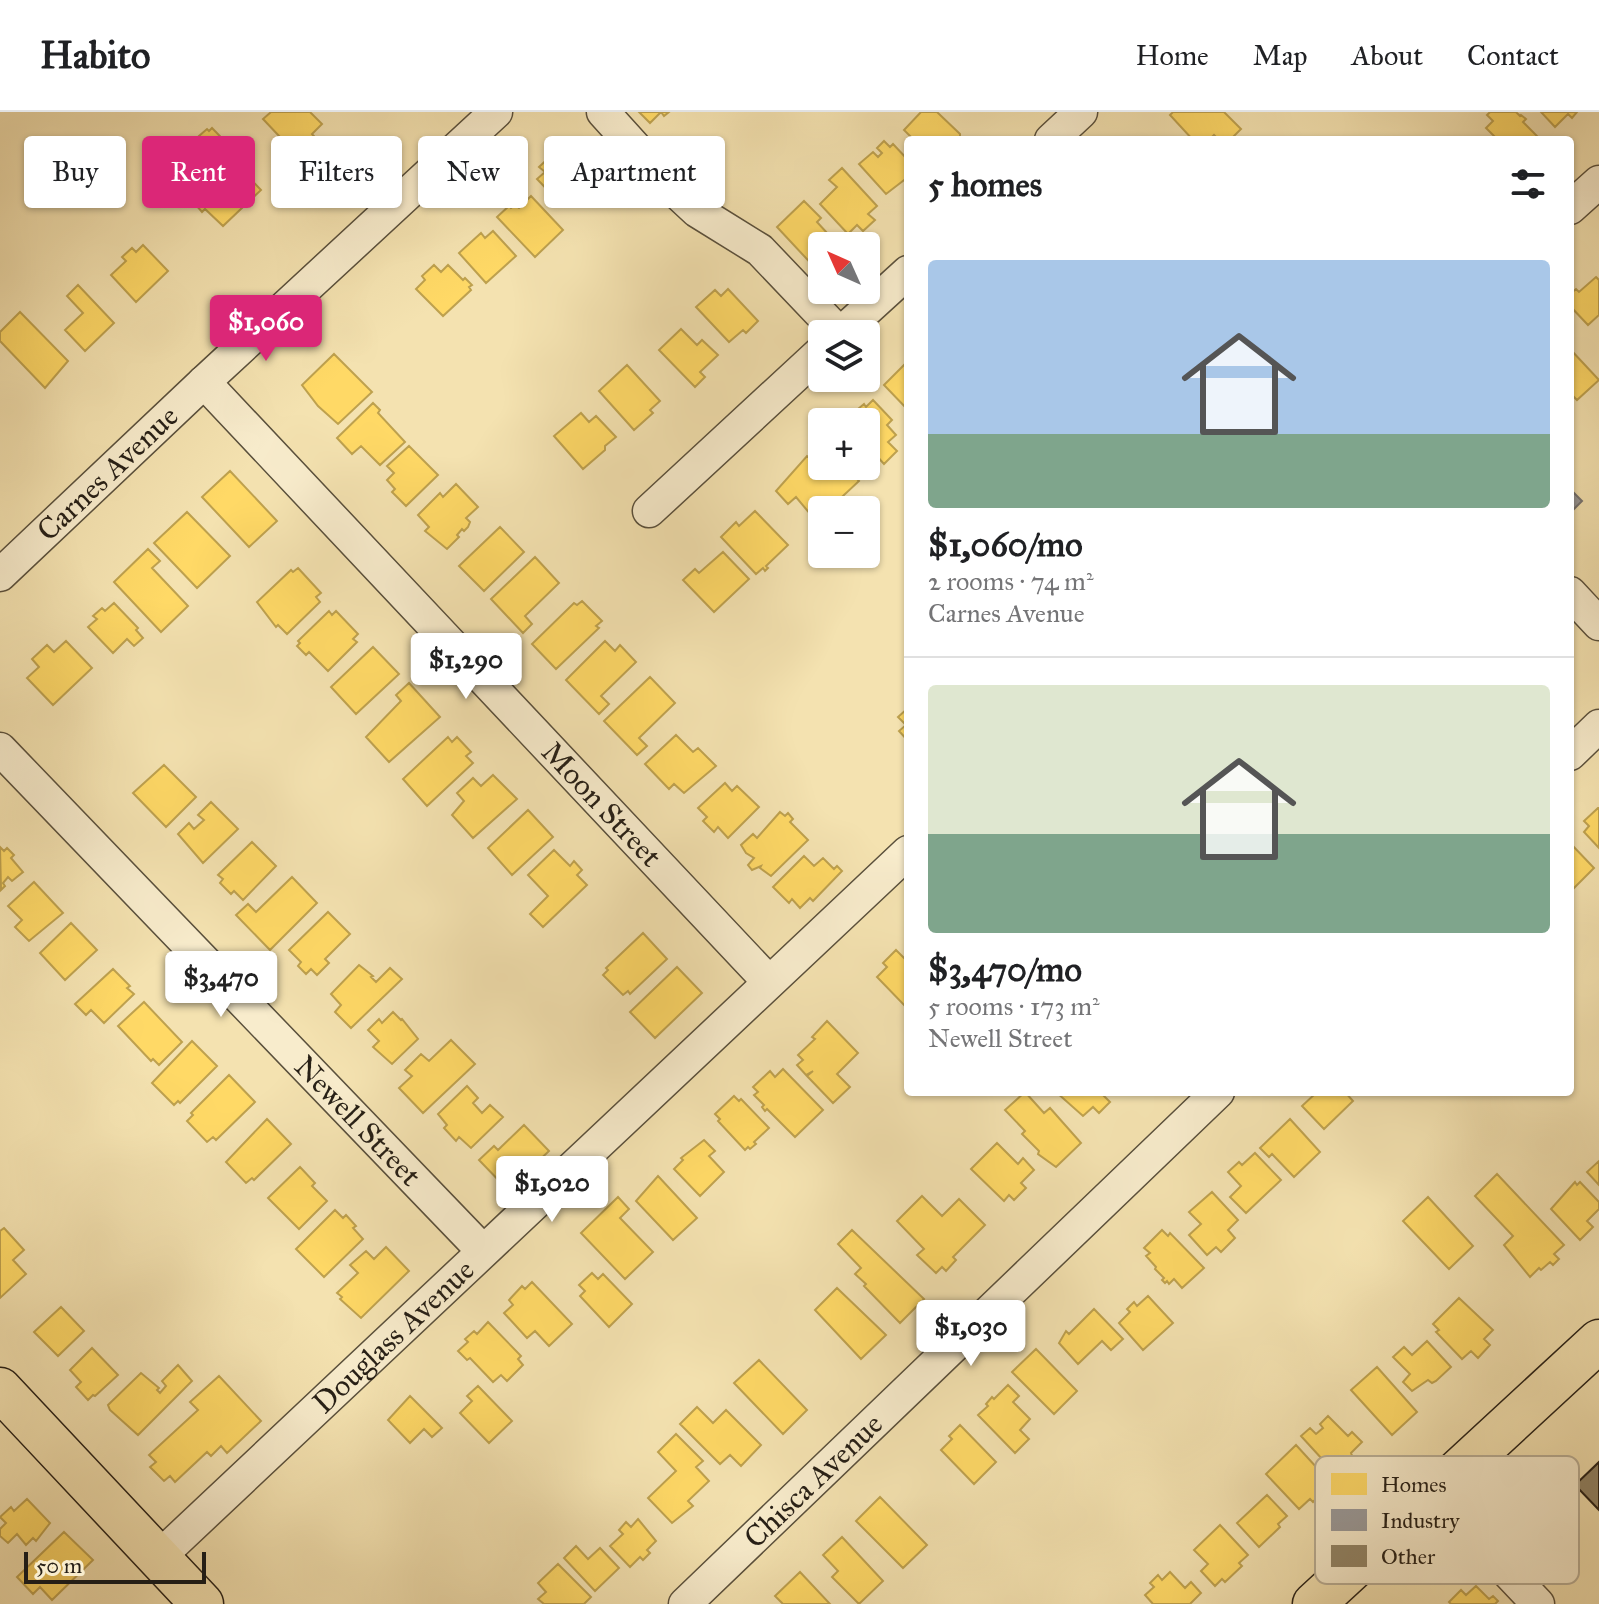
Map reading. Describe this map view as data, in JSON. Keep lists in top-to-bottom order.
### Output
{
  "streets": {
    "street": [
      "Carnes Avenue",
      "Moon Street",
      "Newell Street",
      "Douglass Avenue",
      "Chisca Avenue"
    ]
  },
  "crossings": [
    ["Carnes Avenue", "Moon Street"],
    ["Moon Street", "Douglass Avenue"],
    ["Newell Street", "Douglass Avenue"]
  ],
  "legend": ["Homes", "Industry", "Other"],
  "scale_bar": "50 m",
  "north": "top left",
  "page": {
    "header": "Habito",
    "nav": [
      "Home",
      "Map",
      "About",
      "Contact"
    ],
    "chip": [
      "Buy",
      "Rent",
      "Filters",
      "New",
      "Apartment"
    ],
    "heading": "5 homes",
    "map_buttons": ["+", "−"],
    "list": [
      {
        "name": "$1,060/mo",
        "note": "2 rooms · 74 m² · Carnes Avenue"
      },
      {
        "name": "$3,470/mo",
        "note": "5 rooms · 173 m² · Newell Street"
      }
    ],
    "price": [
      "$1,060",
      "$1,290",
      "$3,470",
      "$1,020",
      "$1,030"
    ],
    "scale": "50 m"
  }
}
